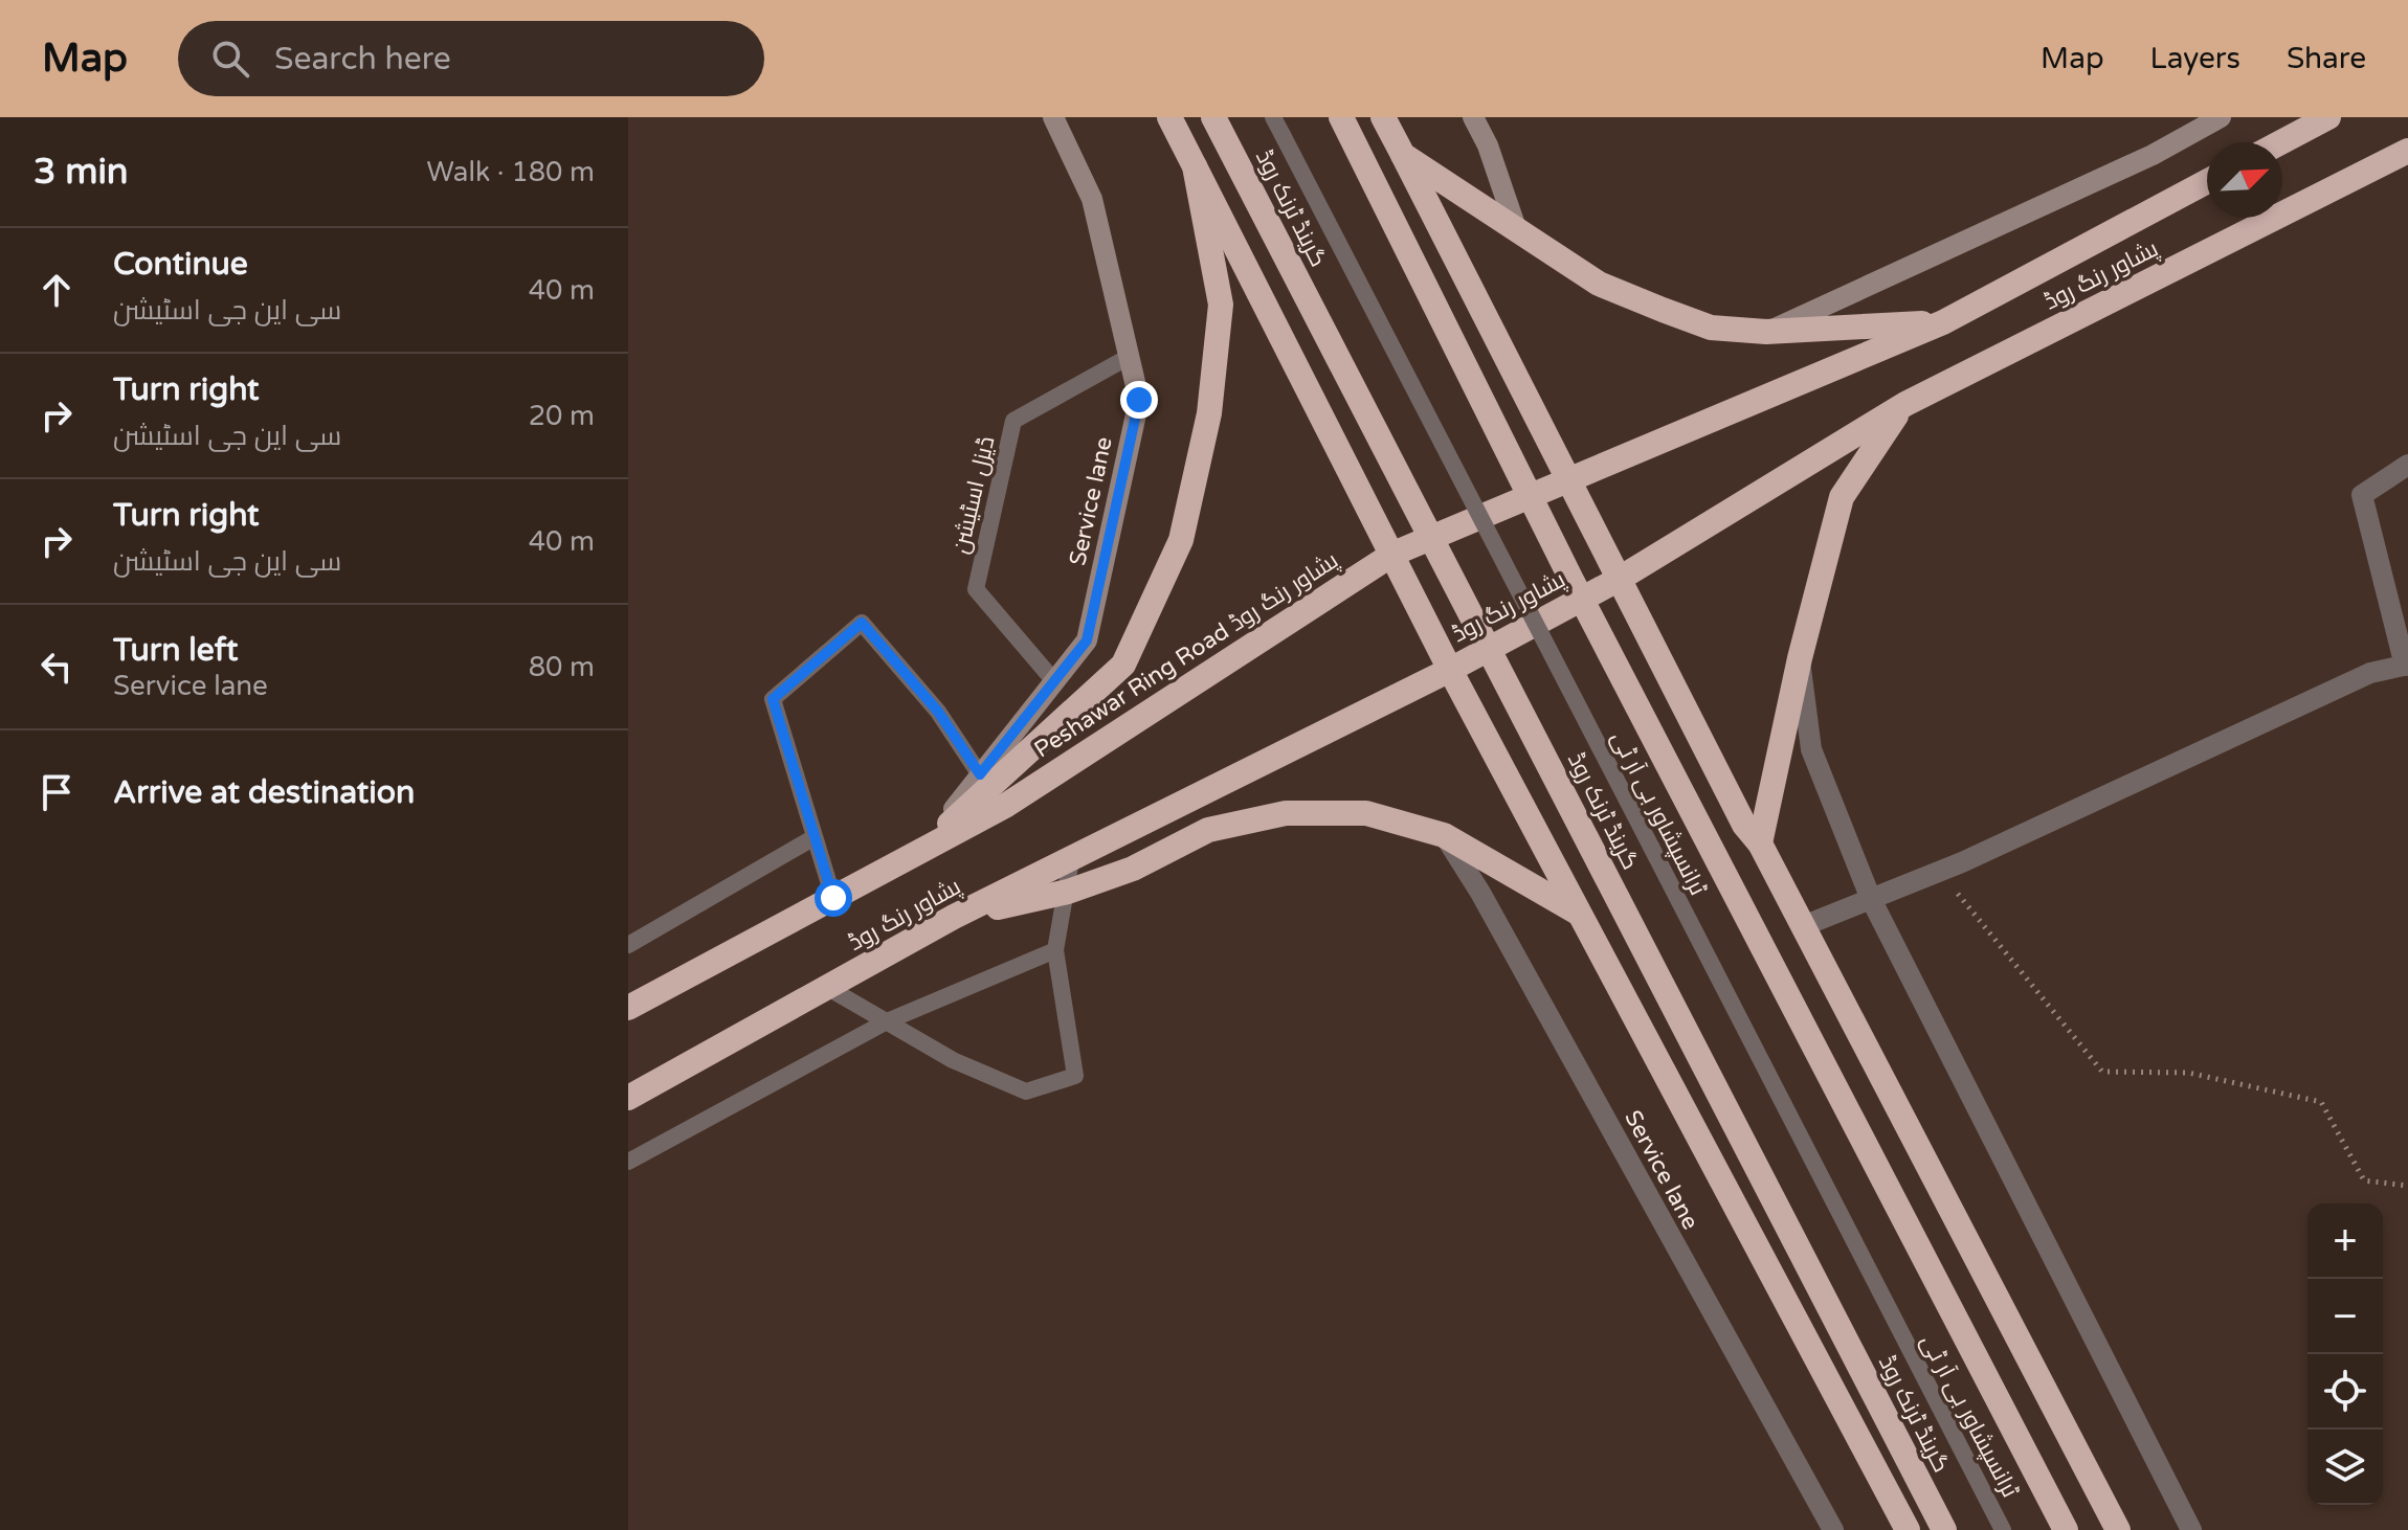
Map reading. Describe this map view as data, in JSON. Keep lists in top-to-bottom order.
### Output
{
  "streets": {
    "highway": ["گرینڈ ٹرنک روڈ", "پشاور رنگ روڈ", "Peshawar Ring Road پشاور رنگ روڈ"],
    "street": ["Service lane"],
    "lane": ["ڈیزل اسٹیشن", "ٹرانسپشاور بی آر ٹی"]
  },
  "crossings": [
    ["پشاور رنگ روڈ", "Service lane"],
    ["پشاور رنگ روڈ", "Peshawar Ring Road پشاور رنگ روڈ"],
    ["ڈیزل اسٹیشن", "Service lane"],
    ["Service lane", "Peshawar Ring Road پشاور رنگ روڈ"]
  ],
  "north": "top right",
  "page": {
    "header": "Map",
    "search": "Search here",
    "nav": ["Map", "Layers", "Share"],
    "heading": ["3 min", "Walk · 180 m"],
    "list": [
      ["Continue", "سی این جی اسٹیشن", "40 m"],
      ["Turn right", "سی این جی اسٹیشن", "20 m"],
      ["Turn right", "سی این جی اسٹیشن", "40 m"],
      ["Turn left", "Service lane", "80 m"],
      "Arrive at destination"
    ],
    "map_buttons": ["+", "−"]
  }
}
